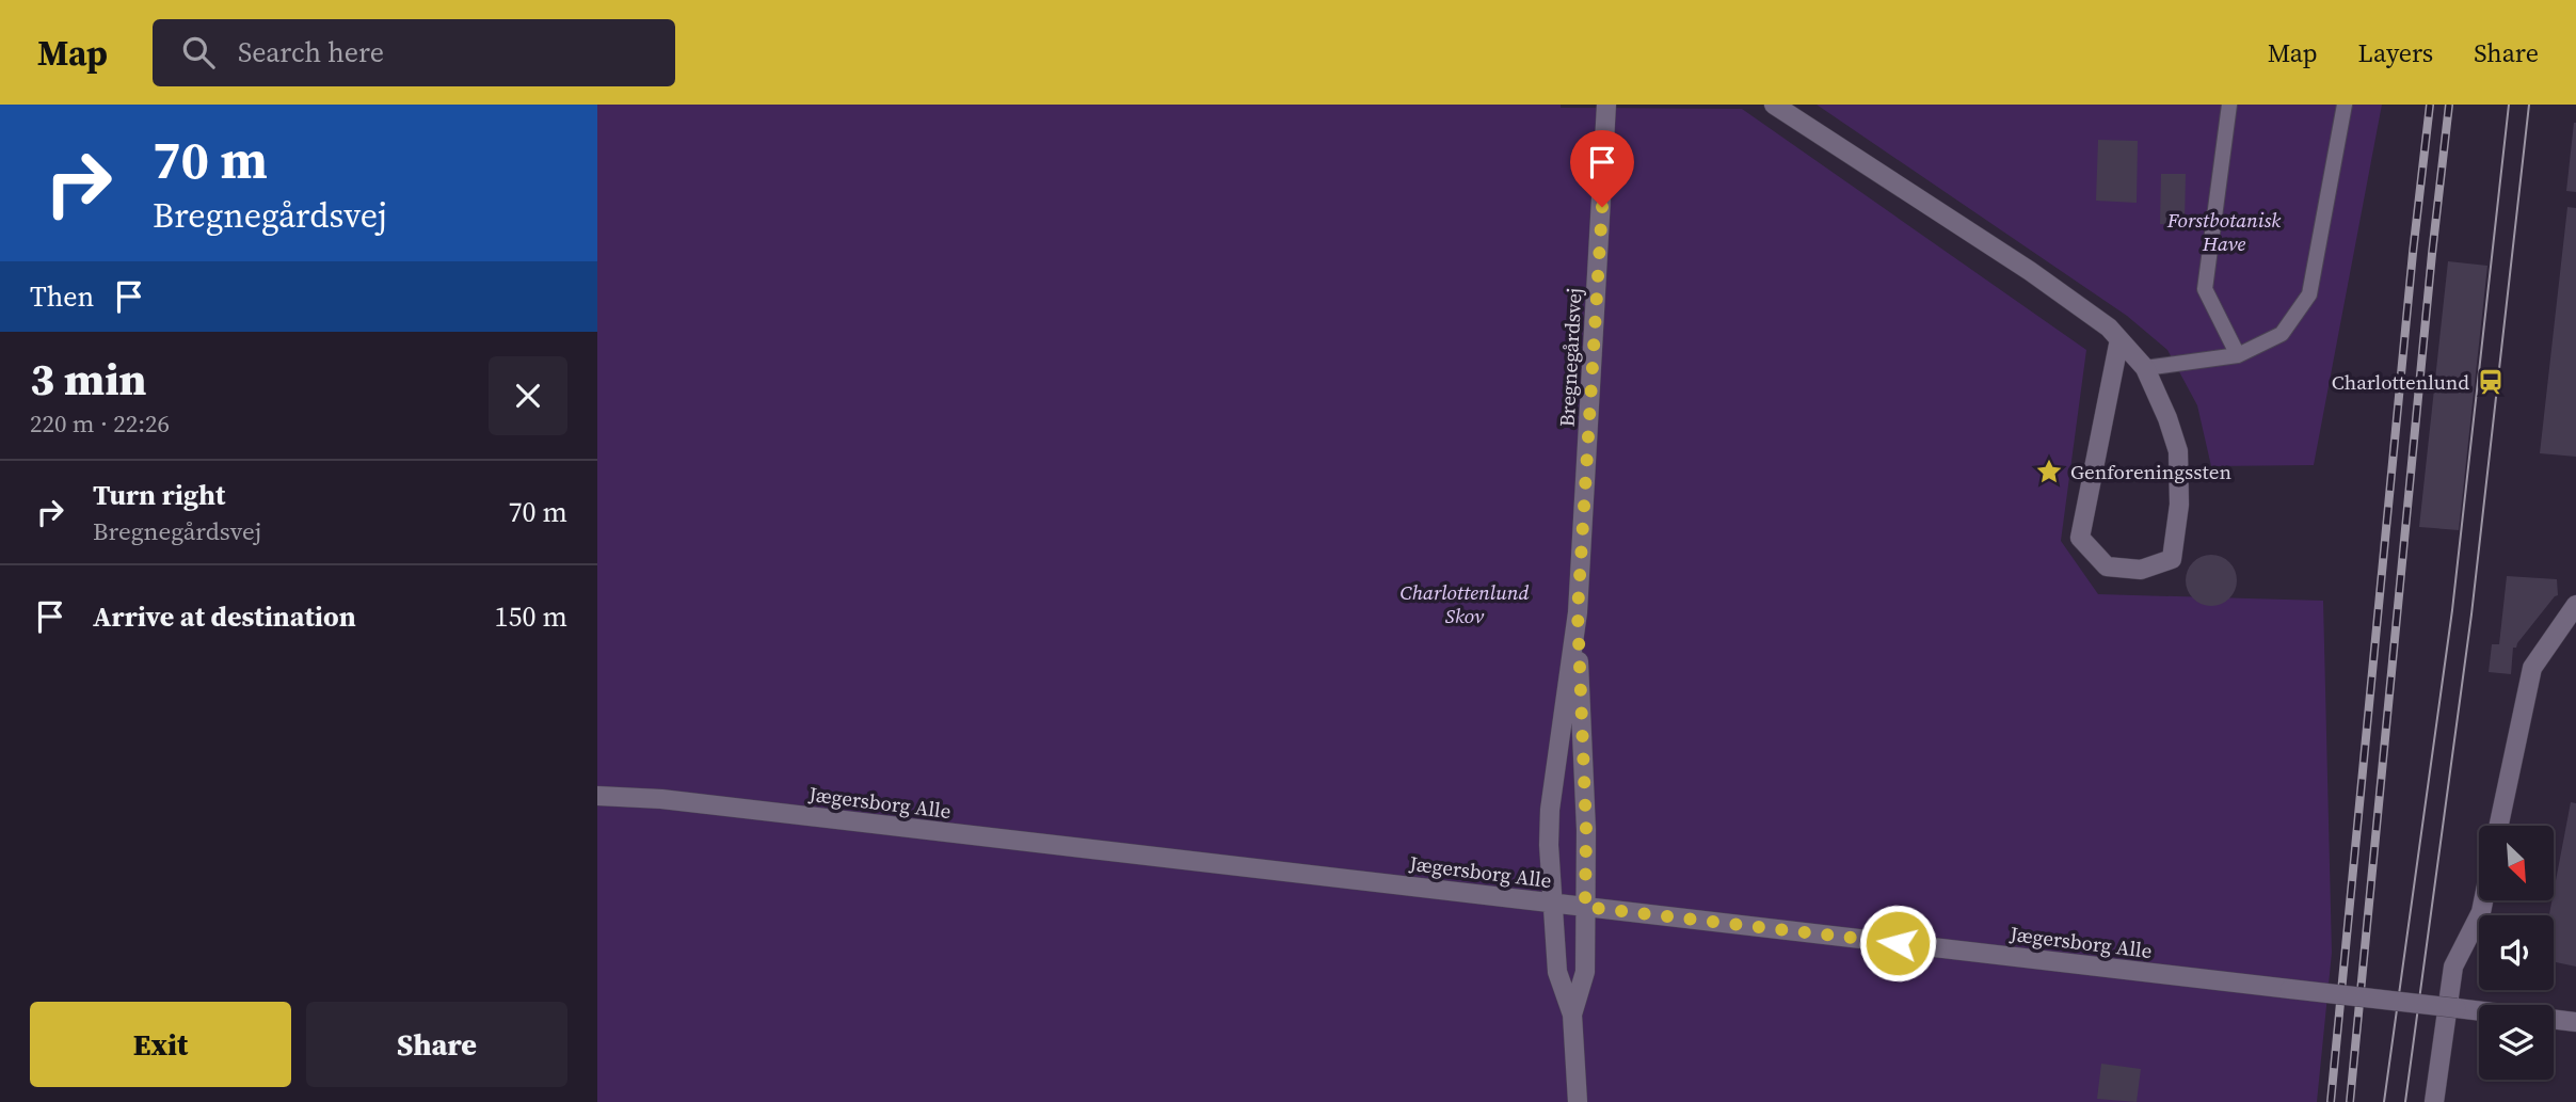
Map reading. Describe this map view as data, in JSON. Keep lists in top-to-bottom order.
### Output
{
  "streets": {
    "street": ["Bregnegårdsvej", "Jægersborg Alle"]
  },
  "crossings": [
    ["Bregnegårdsvej", "Jægersborg Alle"]
  ],
  "parks": ["Forstbotanisk Have", "Charlottenlund Skov"],
  "places": {
    "station": ["Charlottenlund"],
    "place": ["Genforeningssten"]
  },
  "north": "bottom right",
  "page": {
    "header": "Map",
    "search": "Search here",
    "nav": ["Map", "Layers", "Share"],
    "turn": ["70 m", "Bregnegårdsvej"],
    "then": "Then",
    "heading": ["3 min", "220 m · 22:26"],
    "list": [
      {
        "name": "Turn right",
        "note": "Bregnegårdsvej",
        "value": "70 m"
      },
      {
        "name": "Arrive at destination",
        "value": "150 m"
      }
    ],
    "buttons": ["Exit", "Share"]
  }
}
